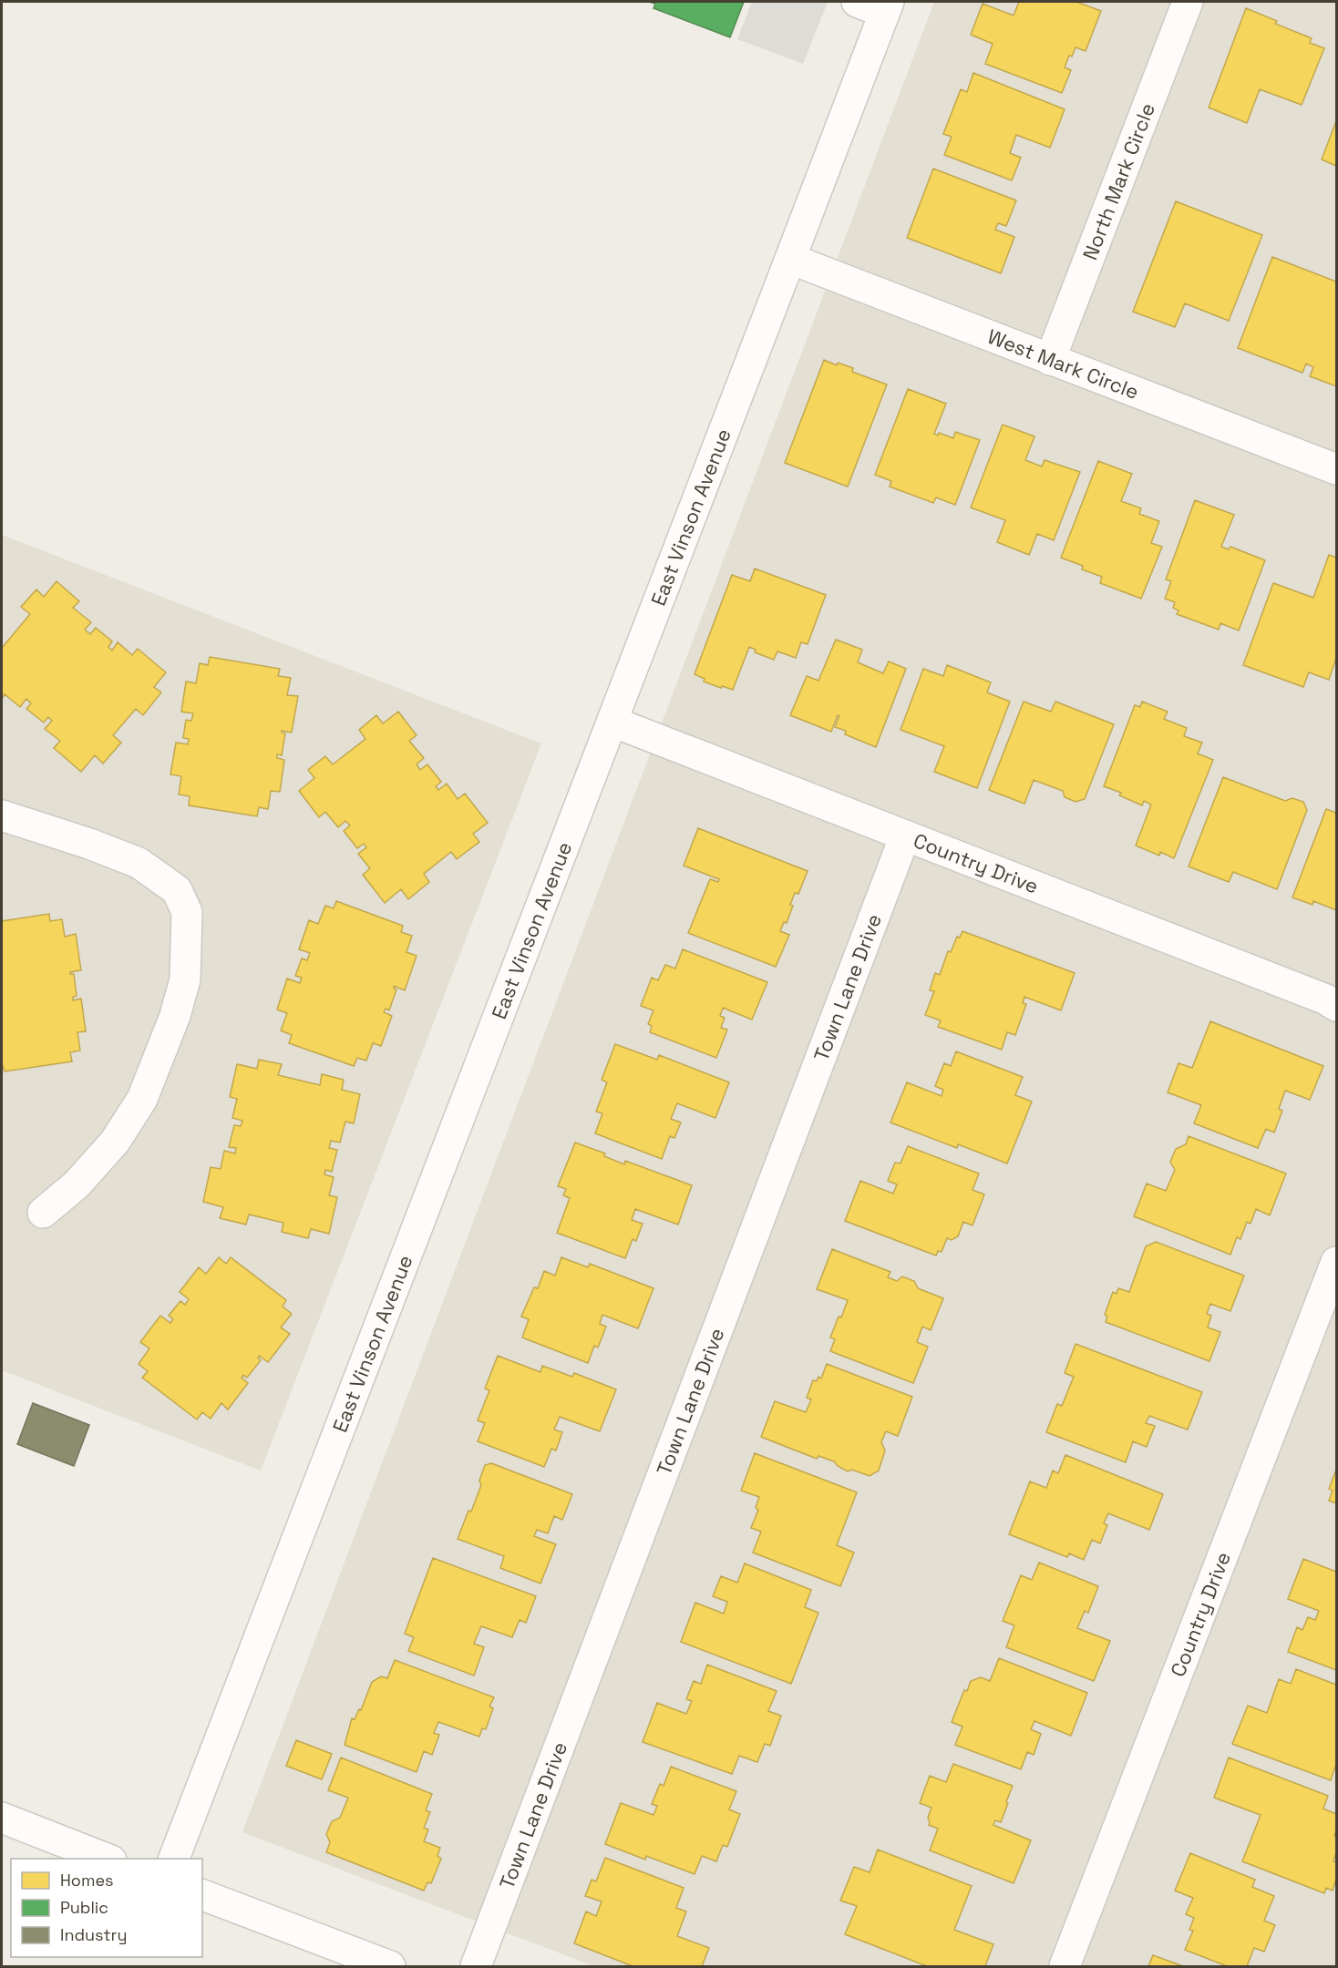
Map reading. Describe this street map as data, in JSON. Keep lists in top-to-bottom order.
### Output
{
  "streets": {
    "street": [
      "North Mark Circle",
      "West Mark Circle",
      "East Vinson Avenue",
      "Country Drive",
      "Town Lane Drive"
    ]
  },
  "crossings": [
    ["North Mark Circle", "West Mark Circle"],
    ["West Mark Circle", "East Vinson Avenue"],
    ["East Vinson Avenue", "Country Drive"],
    ["Country Drive", "Town Lane Drive"]
  ],
  "legend": ["Homes", "Public", "Industry"]
}
